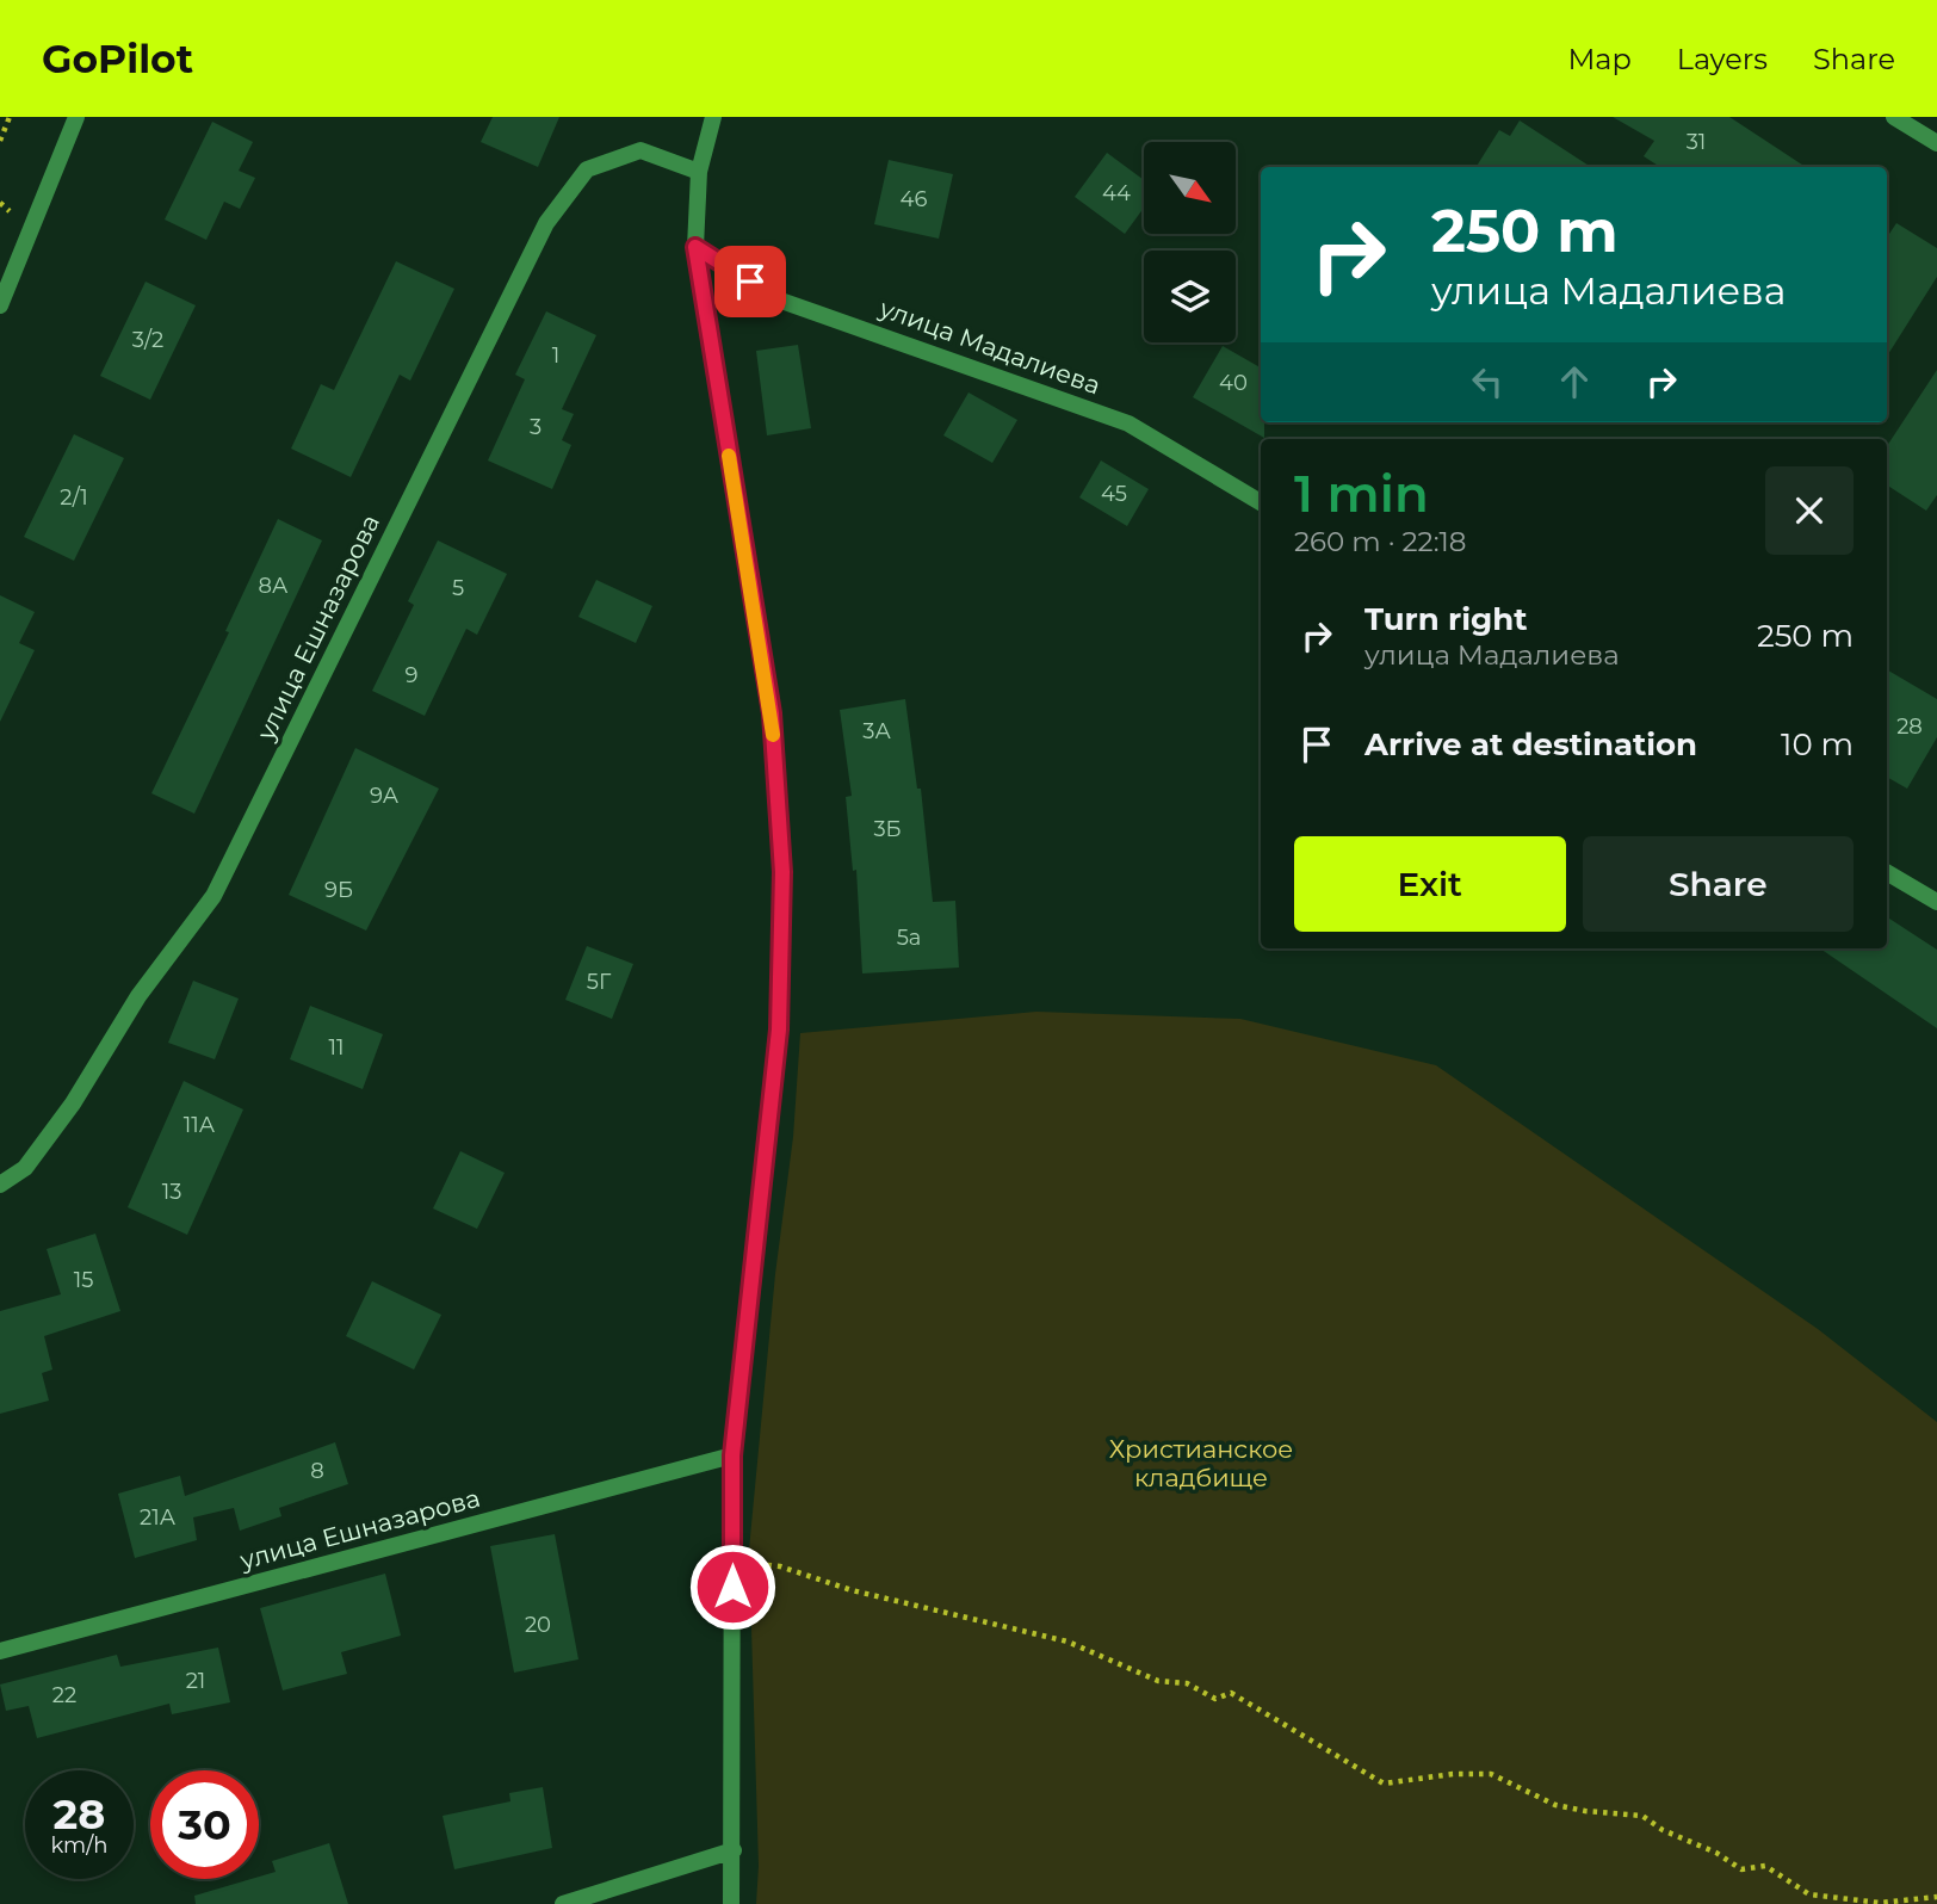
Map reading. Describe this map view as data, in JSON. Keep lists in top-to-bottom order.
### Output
{
  "streets": {
    "street": ["улица Мадалиева", "улица Ешназарова"]
  },
  "parks": ["Христианское кладбище"],
  "house_numbers": [
    "31",
    "44",
    "46",
    "3/2",
    "1",
    "40",
    "3",
    "45",
    "2/1",
    "8А",
    "5",
    "9",
    "28",
    "3А",
    "9А",
    "3Б",
    "9Б",
    "5а",
    "5Г",
    "11",
    "11А",
    "13",
    "15",
    "8",
    "21А",
    "20",
    "21",
    "22"
  ],
  "north": "bottom right",
  "page": {
    "header": "GoPilot",
    "nav": ["Map", "Layers", "Share"],
    "turn": ["250 m", "улица Мадалиева"],
    "heading": ["1 min", "260 m · 22:18"],
    "list": [
      {
        "name": "Turn right",
        "note": "улица Мадалиева",
        "value": "250 m"
      },
      {
        "name": "Arrive at destination",
        "value": "10 m"
      }
    ],
    "buttons": ["Exit", "Share"],
    "speed": "28 km/h",
    "limit": "30"
  }
}
